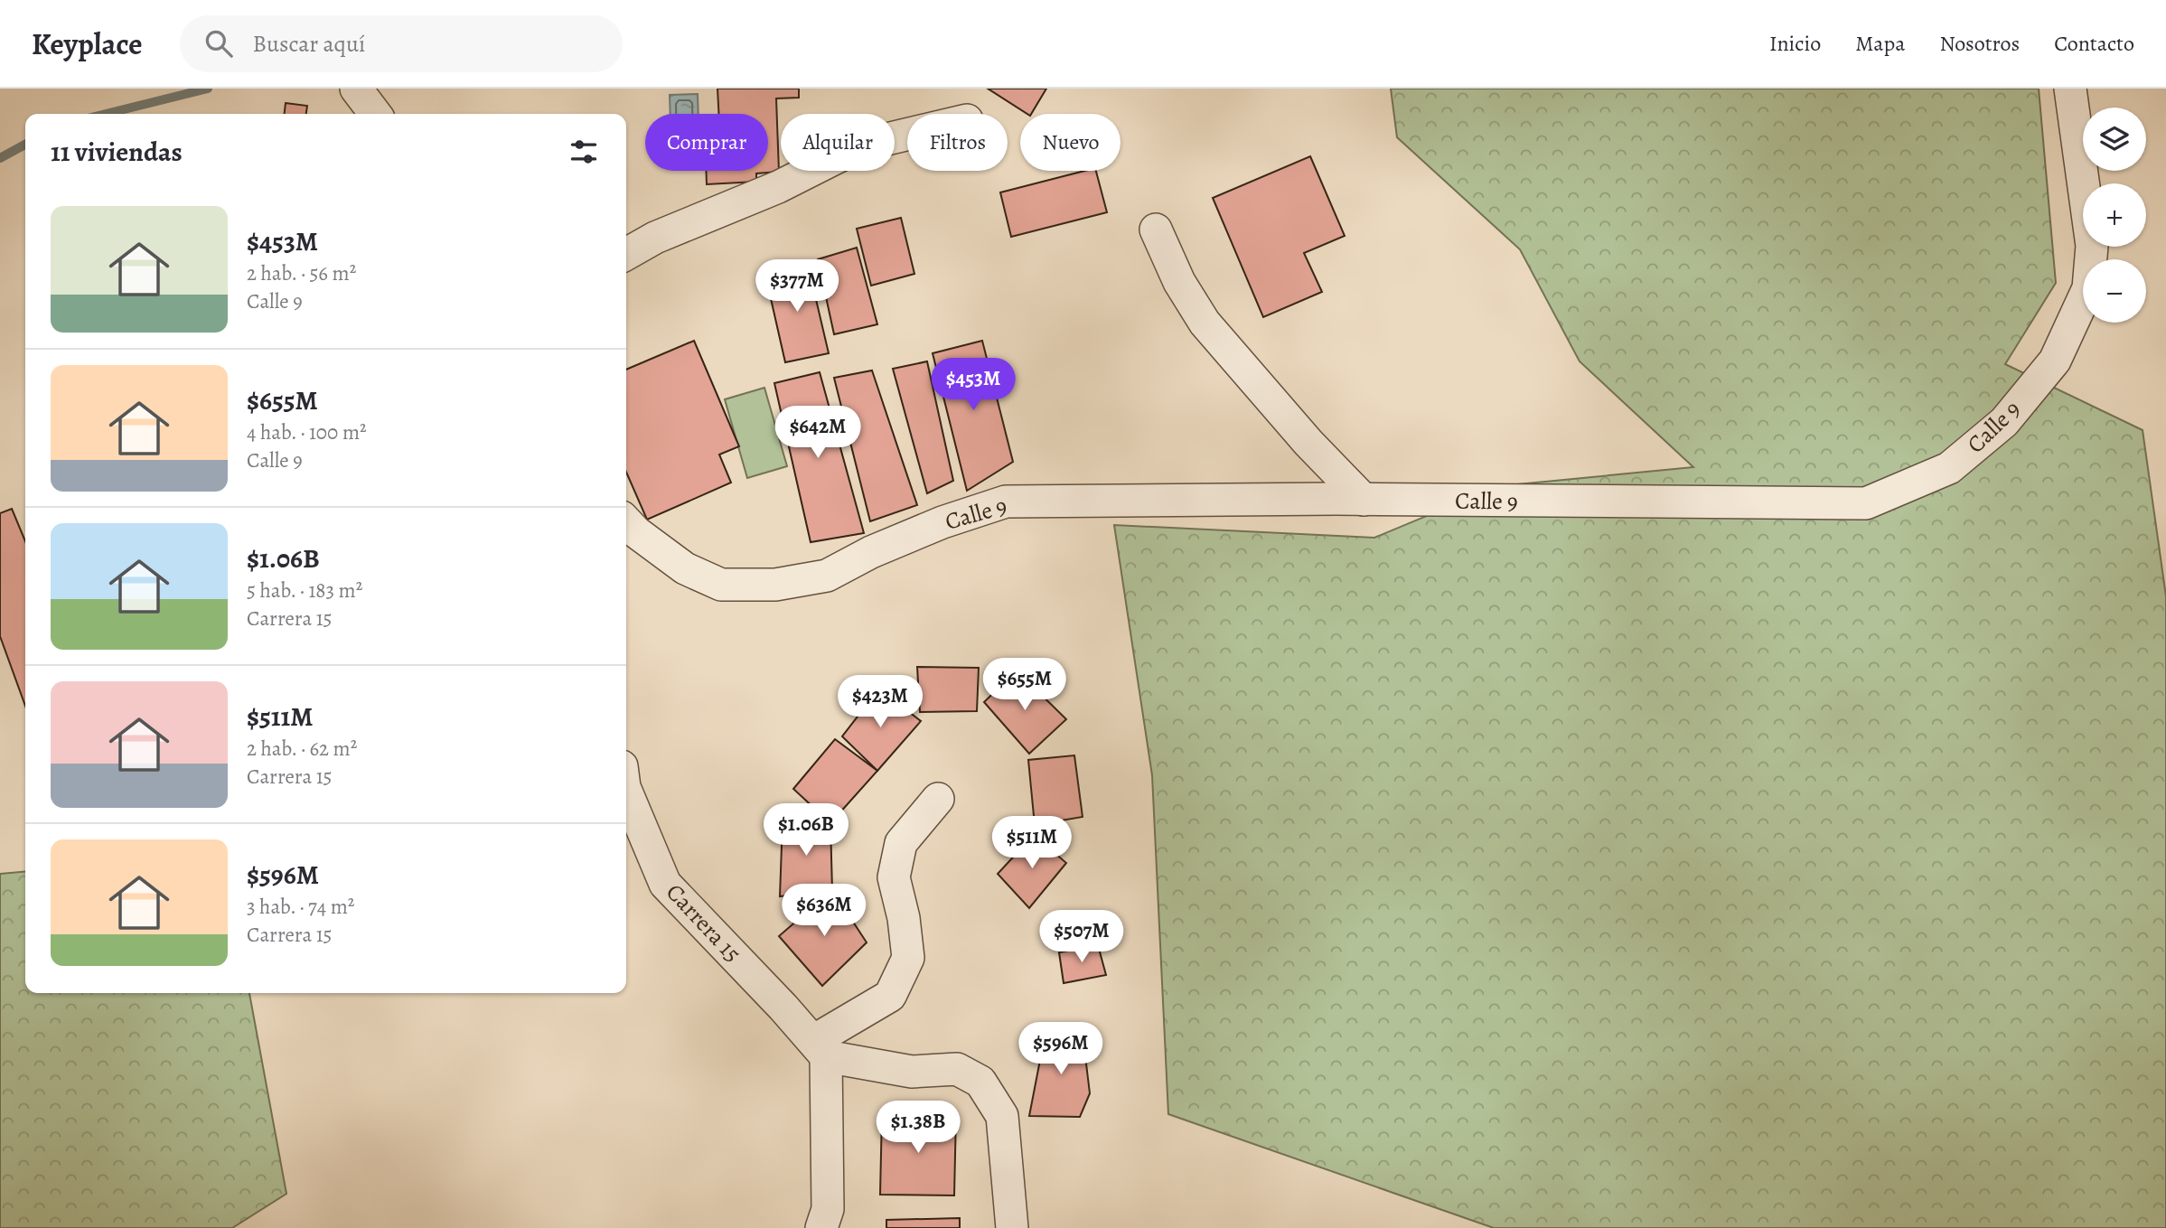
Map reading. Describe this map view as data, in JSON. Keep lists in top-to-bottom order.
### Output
{
  "streets": {
    "street": ["Calle 9", "Carrera 15"]
  },
  "page": {
    "header": "Keyplace",
    "search": "Buscar aquí",
    "nav": [
      "Inicio",
      "Mapa",
      "Nosotros",
      "Contacto"
    ],
    "map_buttons": ["+", "−"],
    "chip": [
      "Comprar",
      "Alquilar",
      "Filtros",
      "Nuevo"
    ],
    "heading": "11 viviendas",
    "list": [
      {
        "name": "$453M",
        "note": "2 hab. · 56 m² · Calle 9"
      },
      {
        "name": "$655M",
        "note": "4 hab. · 100 m² · Calle 9"
      },
      {
        "name": "$1.06B",
        "note": "5 hab. · 183 m² · Carrera 15"
      },
      {
        "name": "$511M",
        "note": "2 hab. · 62 m² · Carrera 15"
      },
      {
        "name": "$596M",
        "note": "3 hab. · 74 m² · Carrera 15"
      }
    ],
    "price": [
      "$377M",
      "$453M",
      "$642M",
      "$655M",
      "$423M",
      "$1.06B",
      "$511M",
      "$636M",
      "$507M",
      "$596M",
      "$1.38B"
    ]
  }
}
